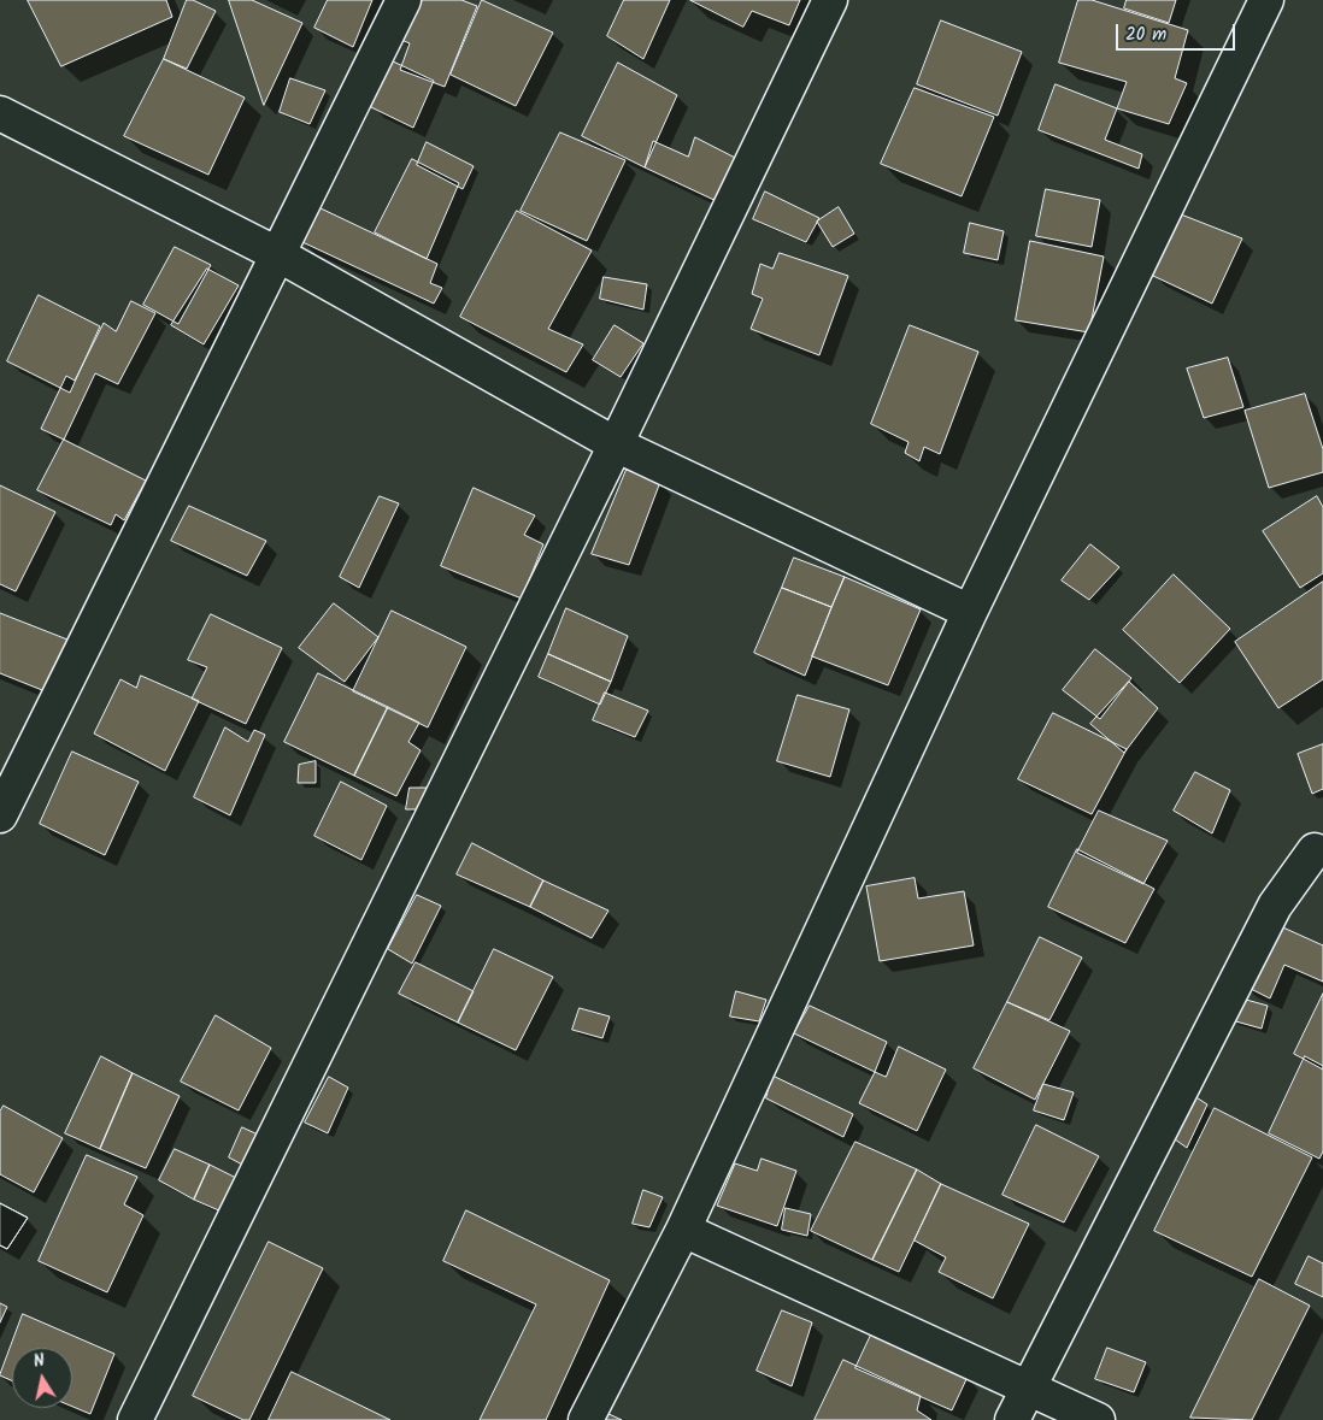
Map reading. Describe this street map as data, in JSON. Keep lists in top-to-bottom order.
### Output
{
  "scale_bar": "20 m",
  "north": "top"
}
